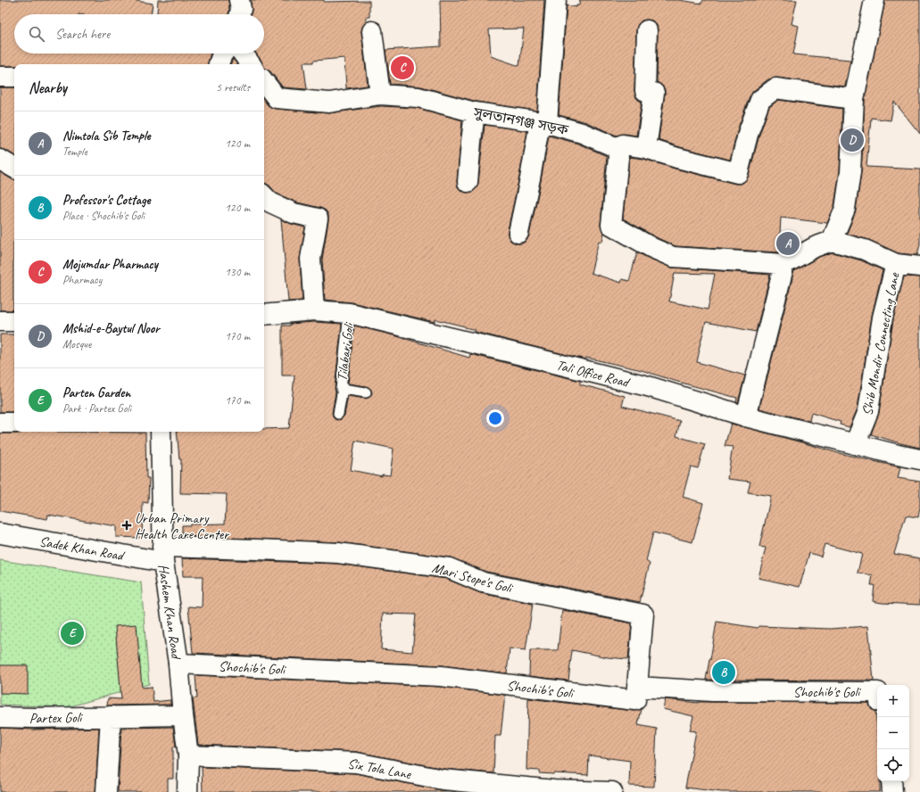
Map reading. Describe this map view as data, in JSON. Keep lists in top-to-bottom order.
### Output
{
  "streets": {
    "street": [
      "সুলতানগঞ্জ সড়ক",
      "Shib Mondir Connecting Lane",
      "Tali Office Road",
      "Sadek Khan Road",
      "Mari Stope's Goli",
      "Hashem Khan Road",
      "Shochib's Goli",
      "Partex Goli",
      "Six Tola Lane"
    ],
    "lane": ["Tilabari Goli"]
  },
  "crossings": [
    ["Shib Mondir Connecting Lane", "Tali Office Road"],
    ["Tilabari Goli", "Tali Office Road"],
    ["Sadek Khan Road", "Mari Stope's Goli"],
    ["Sadek Khan Road", "Hashem Khan Road"],
    ["Mari Stope's Goli", "Hashem Khan Road"],
    ["Mari Stope's Goli", "Shochib's Goli"],
    ["Hashem Khan Road", "Shochib's Goli"],
    ["Hashem Khan Road", "Partex Goli"],
    ["Hashem Khan Road", "Six Tola Lane"]
  ],
  "places": {
    "health": ["Urban Primary Health Care Center"]
  },
  "page": {
    "search": "Search here",
    "pins": [
      "C",
      "D",
      "A",
      "E",
      "B"
    ],
    "heading": ["Nearby", "5 results"],
    "list": [
      {
        "mark": "A",
        "name": "Nimtola Sib Temple",
        "note": "Temple",
        "value": "120 m"
      },
      {
        "mark": "B",
        "name": "Professor's Cottage",
        "note": "Place · Shochib's Goli",
        "value": "120 m"
      },
      {
        "mark": "C",
        "name": "Mojumdar Pharmacy",
        "note": "Pharmacy",
        "value": "130 m"
      },
      {
        "mark": "D",
        "name": "Mshid-e-Baytul Noor",
        "note": "Mosque",
        "value": "170 m"
      },
      {
        "mark": "E",
        "name": "Parten Garden",
        "note": "Park · Partex Goli",
        "value": "170 m"
      }
    ],
    "map_buttons": ["+", "−"]
  }
}
